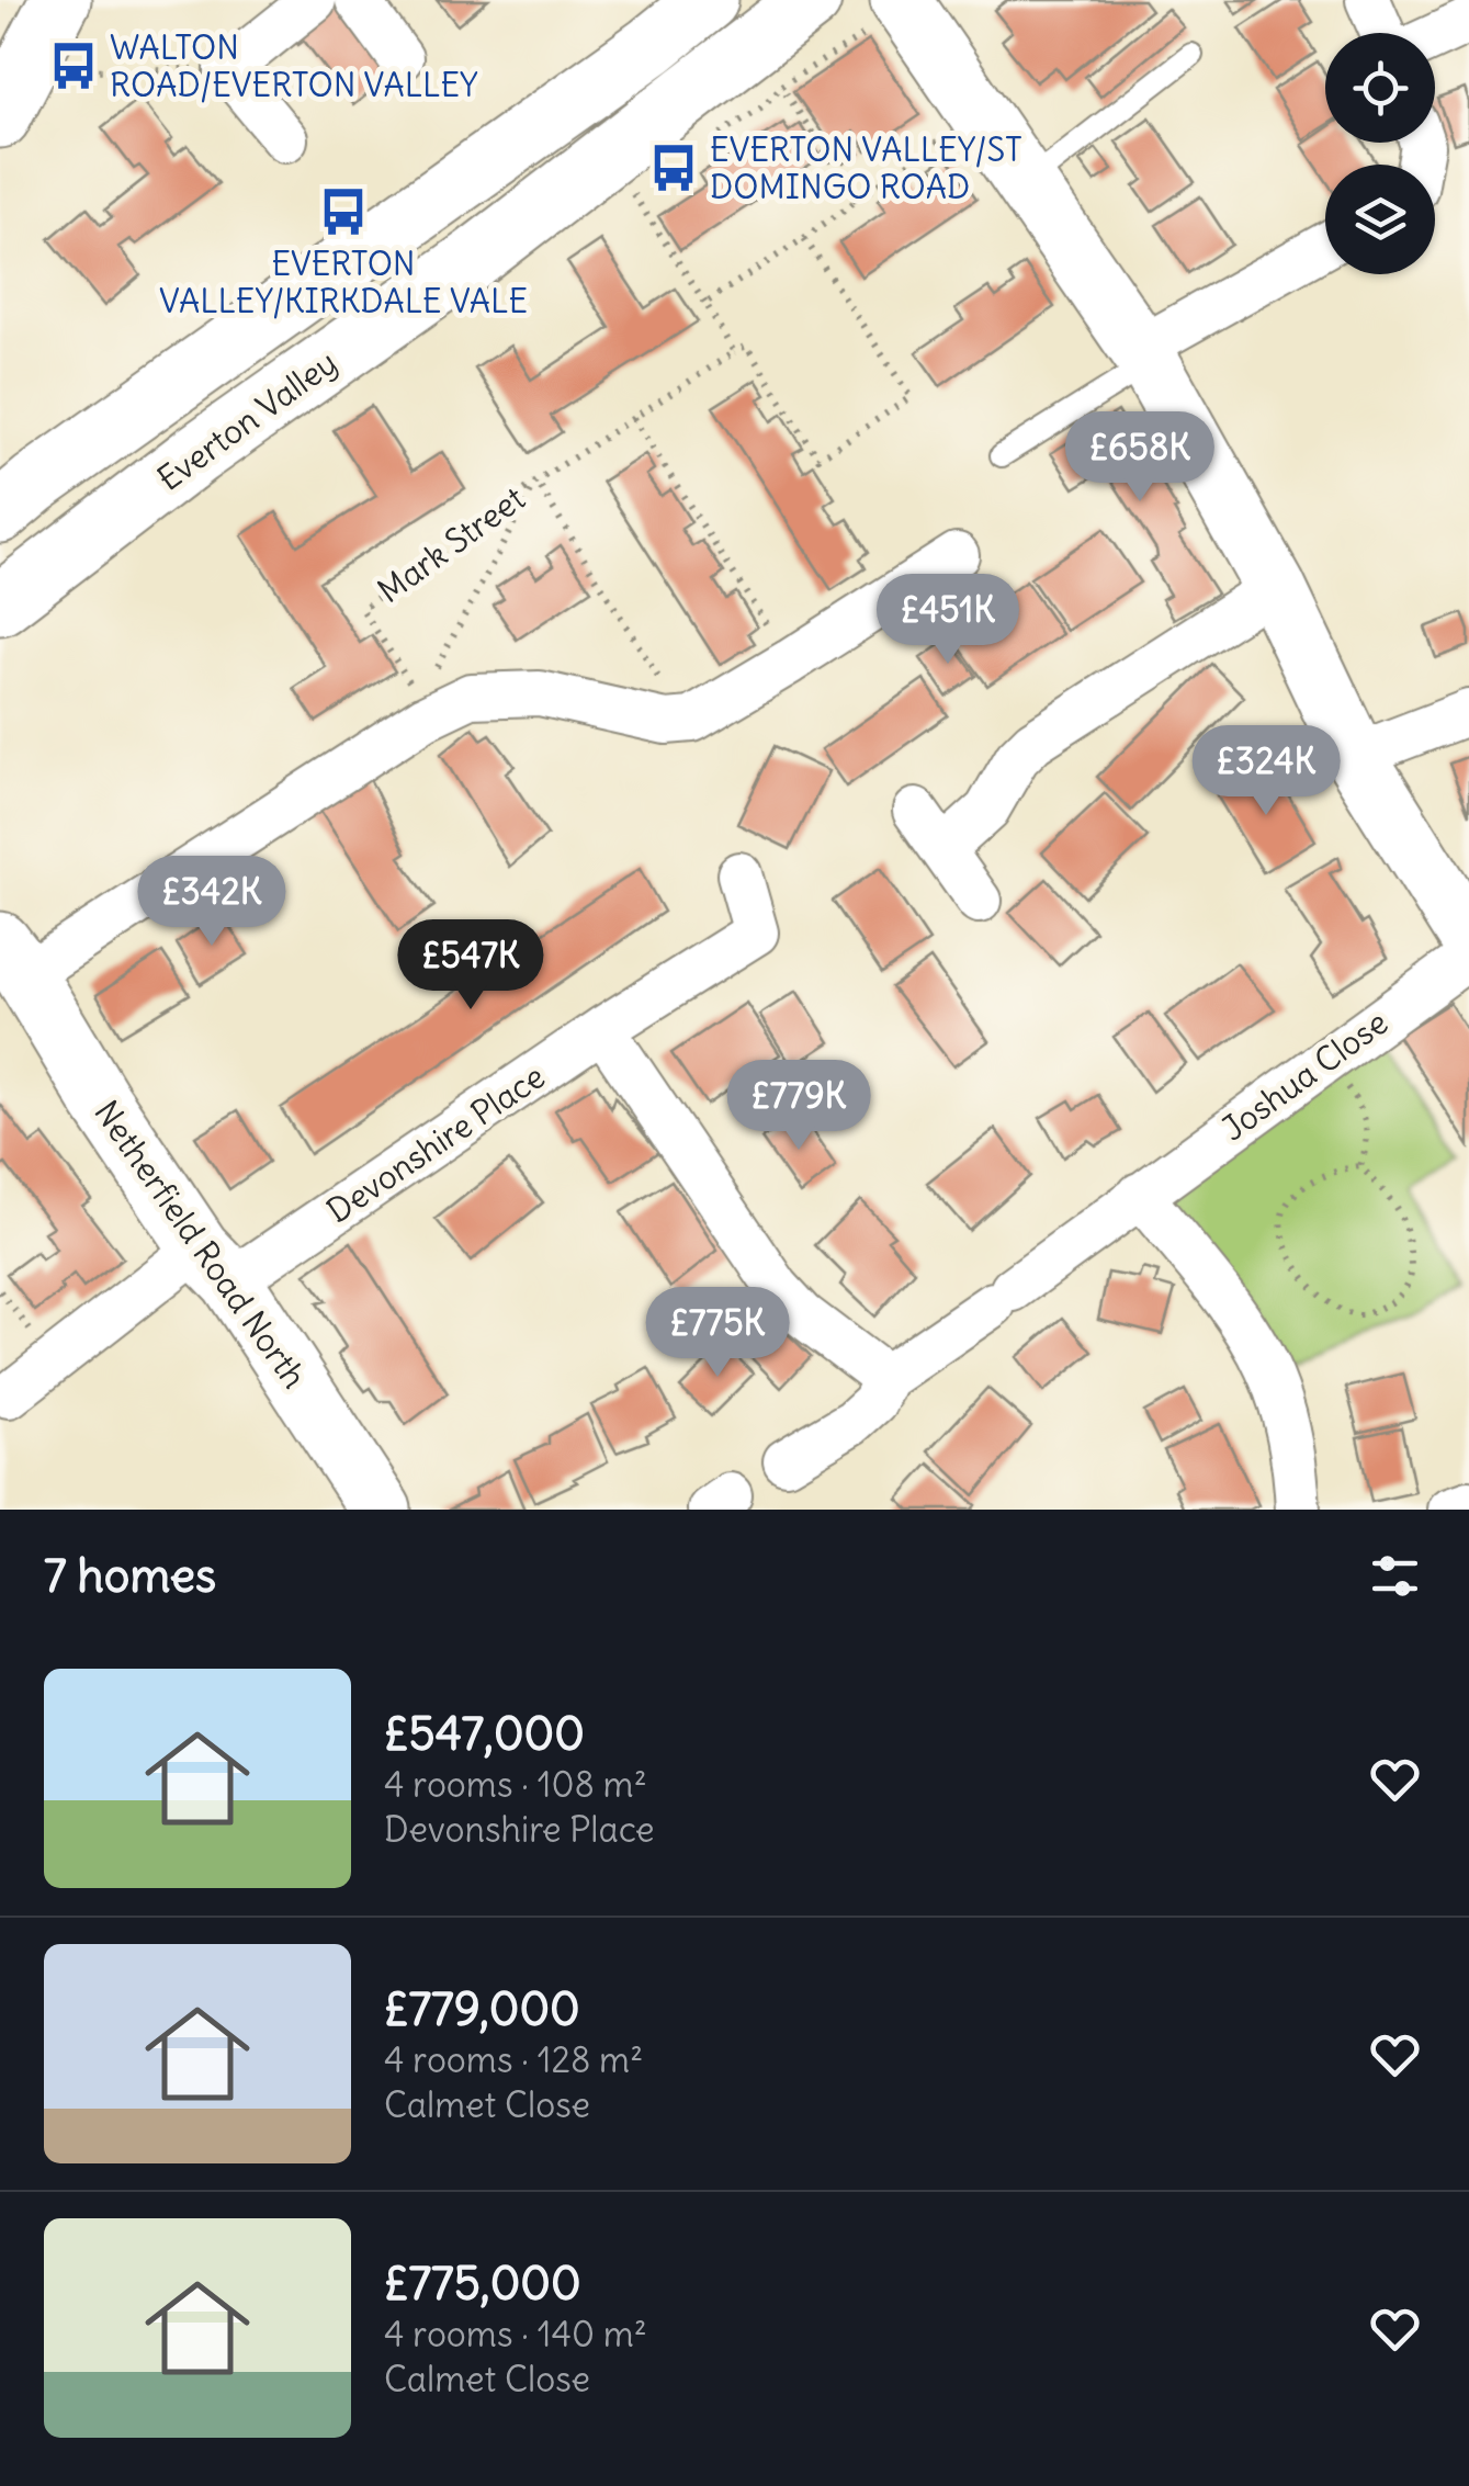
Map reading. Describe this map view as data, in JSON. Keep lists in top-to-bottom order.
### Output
{
  "streets": {
    "main road": ["Everton Valley", "Netherfield Road North"],
    "street": ["Joshua Close", "Devonshire Place"],
    "path": ["Mark Street"]
  },
  "crossings": [
    ["Devonshire Place", "Netherfield Road North"]
  ],
  "places": {
    "bus stop": ["WALTON ROAD/EVERTON VALLEY", "EVERTON VALLEY/ST DOMINGO ROAD", "EVERTON VALLEY/KIRKDALE VALE"]
  },
  "page": {
    "price": [
      "£658K",
      "£451K",
      "£324K",
      "£342K",
      "£547K",
      "£779K",
      "£775K"
    ],
    "heading": "7 homes",
    "list": [
      {
        "name": "£547,000",
        "note": "4 rooms · 108 m² · Devonshire Place"
      },
      {
        "name": "£779,000",
        "note": "4 rooms · 128 m² · Calmet Close"
      },
      {
        "name": "£775,000",
        "note": "4 rooms · 140 m² · Calmet Close"
      }
    ]
  }
}
